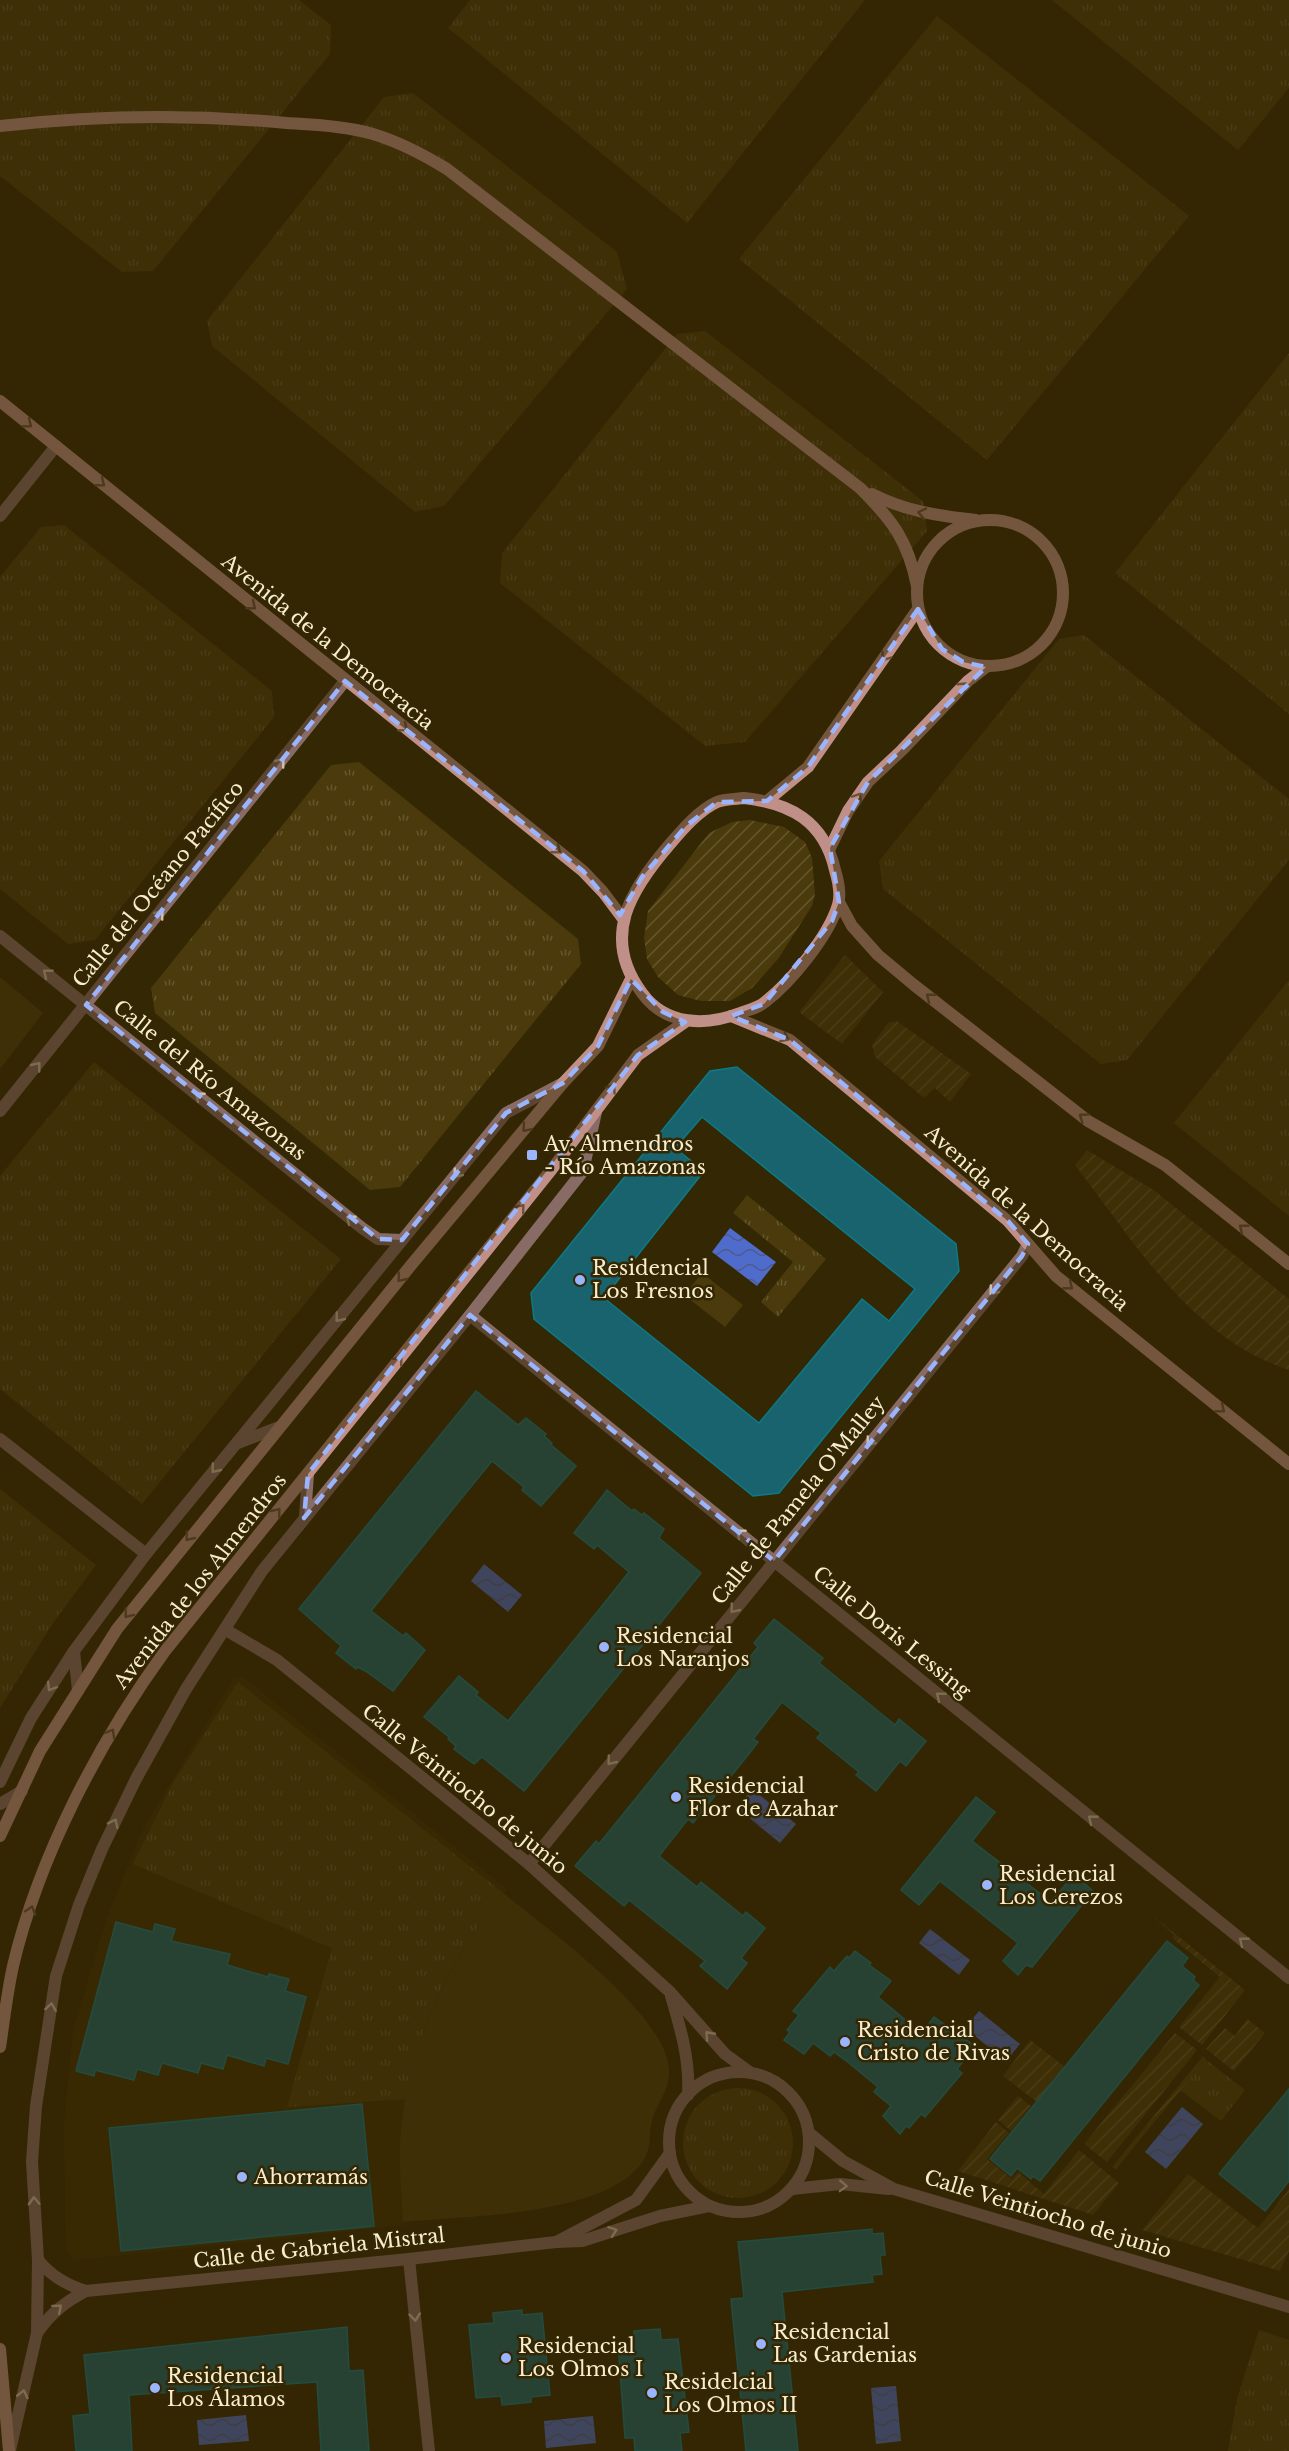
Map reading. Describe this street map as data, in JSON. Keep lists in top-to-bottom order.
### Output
{
  "streets": {
    "street": [
      "Avenida de la Democracia",
      "Calle del Océano Pacífico",
      "Calle del Río Amazonas",
      "Calle de Pamela O'Malley",
      "Avenida de los Almendros",
      "Calle Doris Lessing",
      "Calle Veintiocho de junio",
      "Calle de Gabriela Mistral"
    ]
  },
  "crossings": [
    ["Avenida de la Democracia", "Calle del Océano Pacífico"],
    ["Avenida de la Democracia", "Calle de Pamela O'Malley"],
    ["Calle del Océano Pacífico", "Calle del Río Amazonas"],
    ["Calle del Río Amazonas", "Avenida de los Almendros"],
    ["Calle de Pamela O'Malley", "Calle Doris Lessing"],
    ["Calle de Pamela O'Malley", "Calle Veintiocho de junio"],
    ["Avenida de los Almendros", "Calle Doris Lessing"],
    ["Avenida de los Almendros", "Calle Veintiocho de junio"],
    ["Avenida de los Almendros", "Calle de Gabriela Mistral"],
    ["Calle Veintiocho de junio", "Calle de Gabriela Mistral"]
  ],
  "one_way": [
    "Avenida de la Democracia",
    "Calle del Océano Pacífico",
    "Calle del Río Amazonas",
    "Calle de Pamela O'Malley",
    "Calle Doris Lessing"
  ],
  "places": {
    "transit": ["Av. Almendros - Río Amazonas"],
    "other": [
      "Residencial Los Fresnos",
      "Residencial Los Naranjos",
      "Residencial Flor de Azahar",
      "Residencial Los Cerezos",
      "Residencial Cristo de Rivas",
      "Ahorramás",
      "Residencial Las Gardenias",
      "Residencial Los Olmos I",
      "Residencial Los Álamos",
      "Residelcial Los Olmos II"
    ]
  }
}
